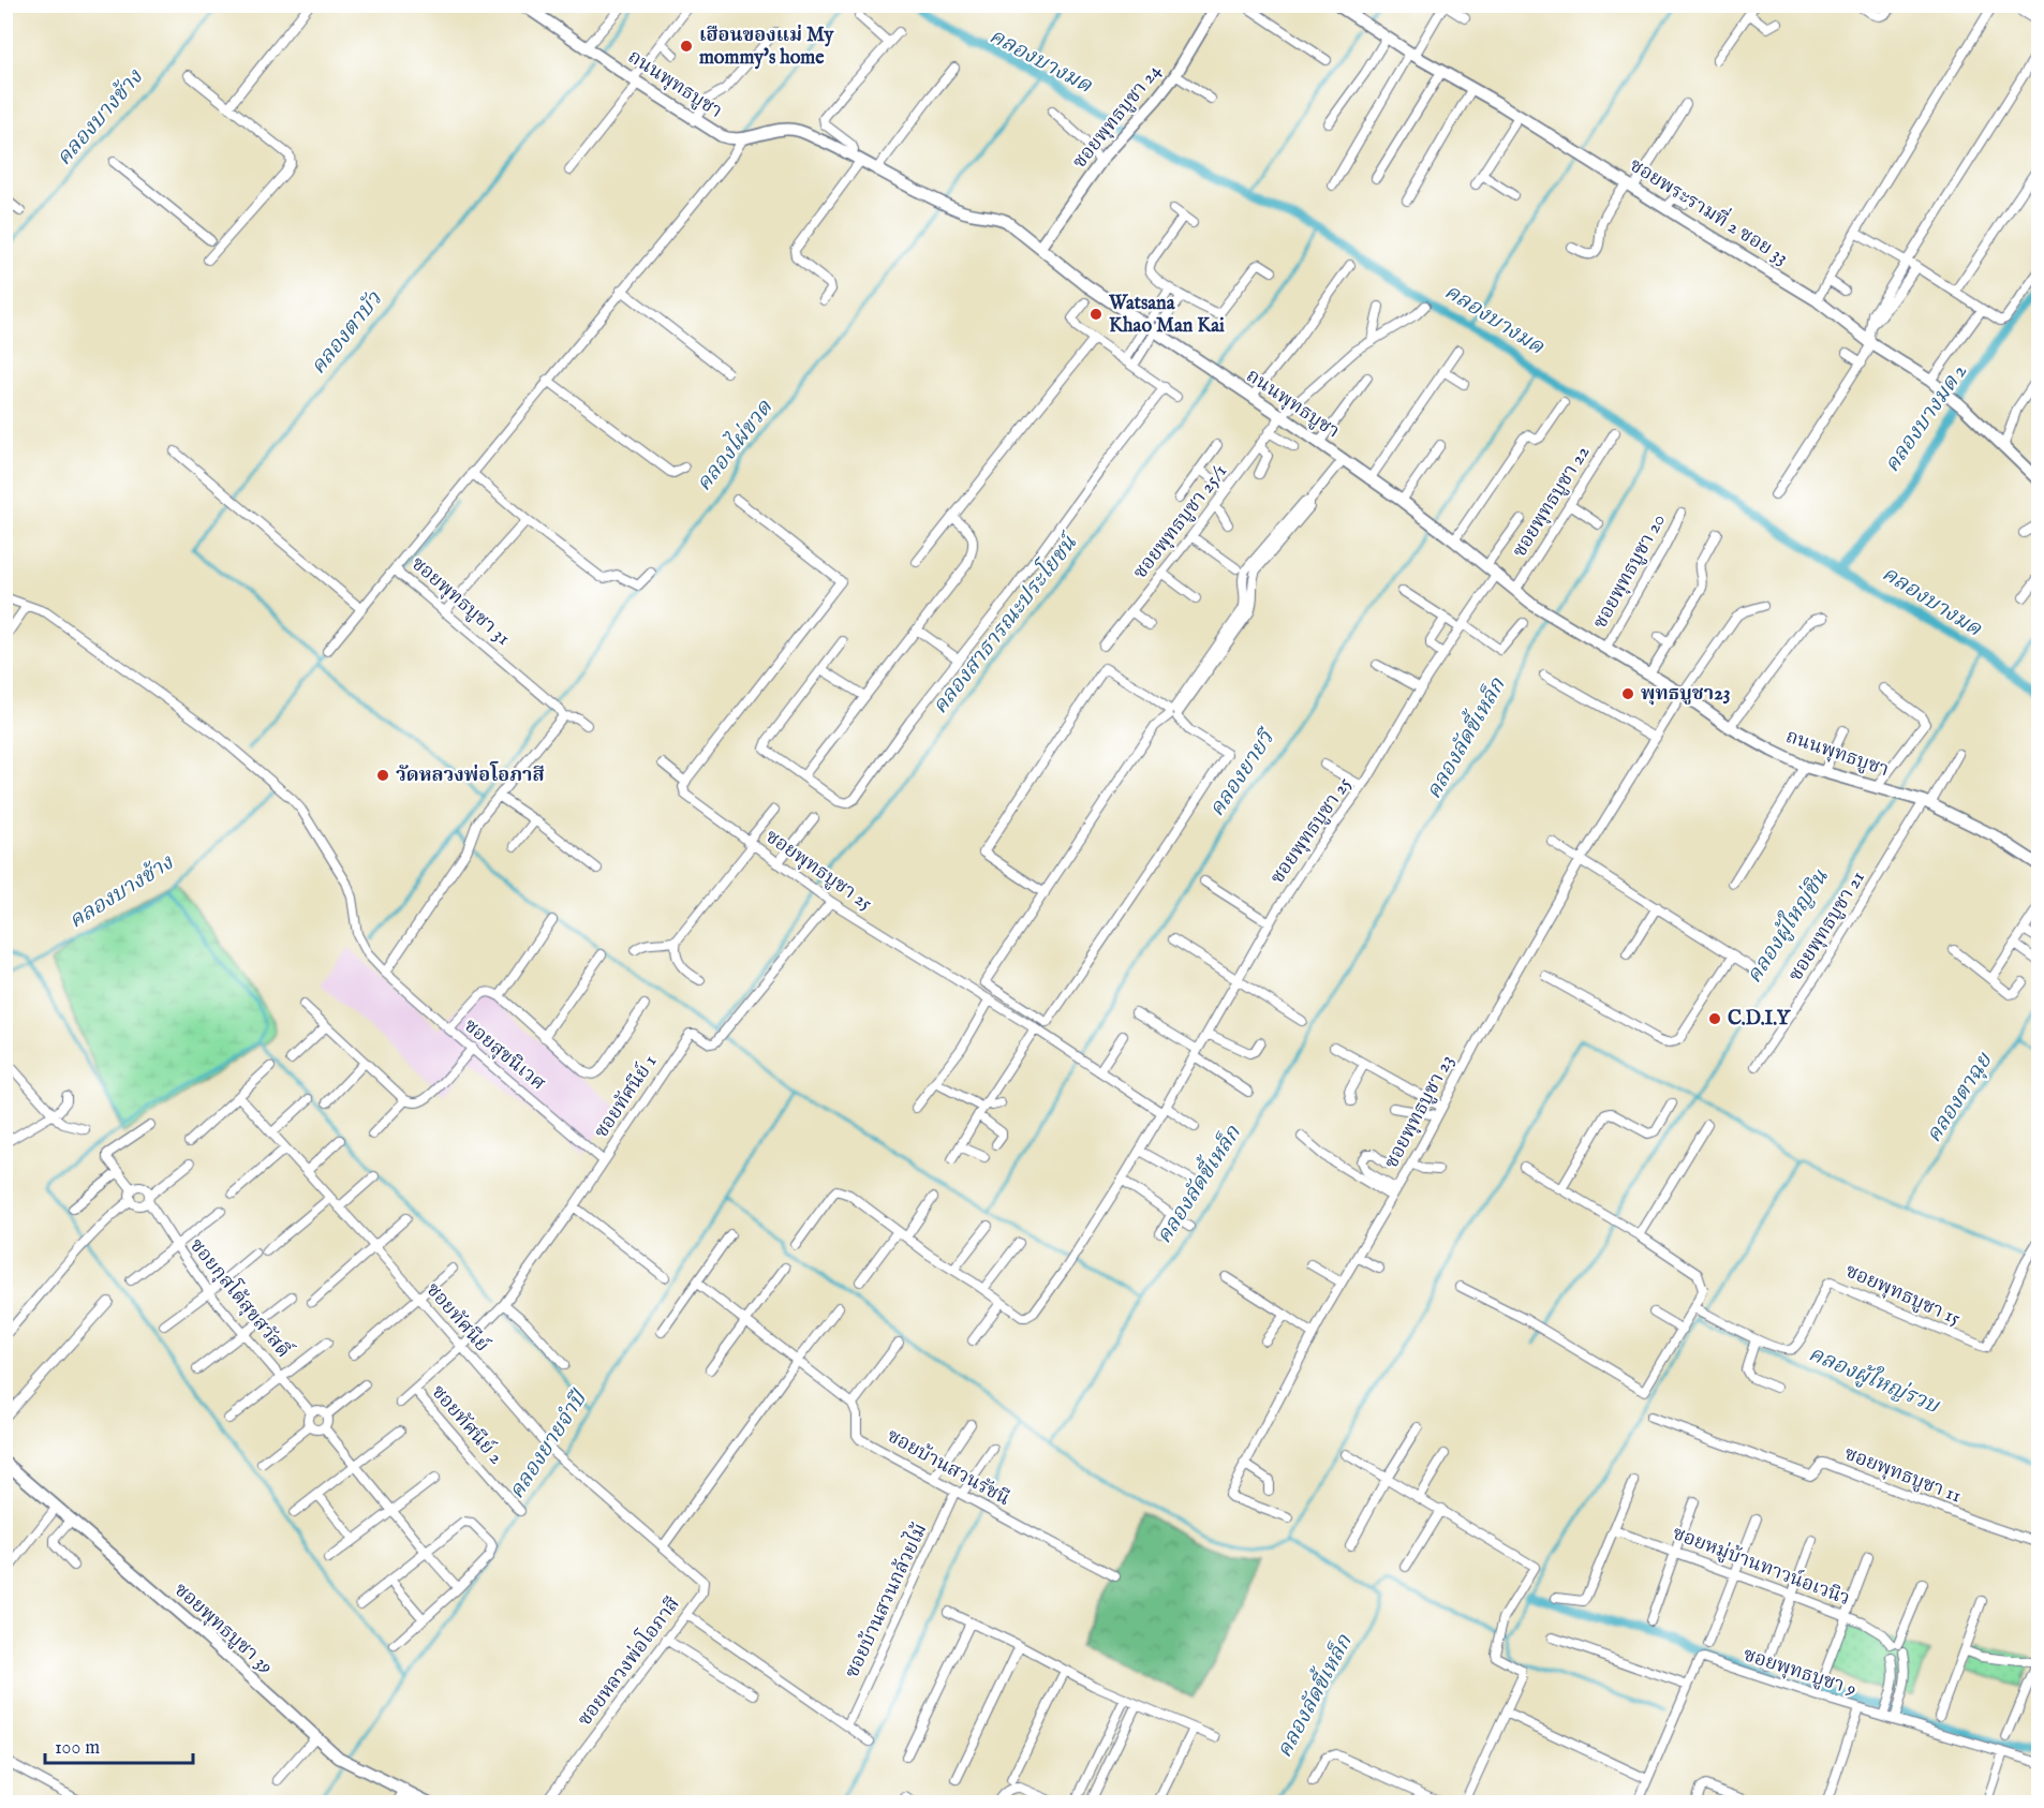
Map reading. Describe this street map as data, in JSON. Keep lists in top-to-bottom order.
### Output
{
  "streets": {
    "main road": [
      "ถนนพุทธบูชา",
      "ซอยพุทธบูชา 24",
      "ซอยพระรามที่ 2 ซอย 33",
      "ซอยพุทธบูชา 39"
    ],
    "street": [
      "ซอยพุทธบูชา 22",
      "ซอยพุทธบูชา 25/1",
      "ซอยพุทธบูชา 20",
      "ซอยพุทธบูชา 31",
      "ซอยพุทธบูชา 25",
      "ซอยพุทธบูชา 21",
      "ซอยสุขนิเวศ",
      "ซอยทัศนีย์ 1",
      "ซอยพุทธบูชา 23",
      "ซอยพุทธบูชา 15",
      "ซอยกุสโต้สุขสวัสดิ์",
      "ซอยทัศนีย์",
      "ซอยทัศนีย์ 2",
      "ซอยบ้านสวนรัชนี",
      "ซอยพุทธบูชา 11",
      "ซอยหมู่บ้านทาวน์อเวนิว",
      "ซอยบ้านสวนกล้วยไม้",
      "ซอยหลวงพ่อโอภาสี",
      "ซอยพุทธบูชา 9"
    ]
  },
  "crossings": [
    ["ถนนพุทธบูชา", "ซอยพุทธบูชา 24"],
    ["ถนนพุทธบูชา", "ซอยพุทธบูชา 22"],
    ["ถนนพุทธบูชา", "ซอยพุทธบูชา 25/1"],
    ["ถนนพุทธบูชา", "ซอยพุทธบูชา 20"],
    ["ถนนพุทธบูชา", "ซอยพุทธบูชา 31"],
    ["ถนนพุทธบูชา", "ซอยพุทธบูชา 25"],
    ["ถนนพุทธบูชา", "ซอยพุทธบูชา 21"],
    ["ถนนพุทธบูชา", "ซอยพุทธบูชา 23"],
    ["ซอยพุทธบูชา 25", "ซอยทัศนีย์ 1"],
    ["ซอยสุขนิเวศ", "ซอยทัศนีย์ 1"],
    ["ซอยทัศนีย์ 1", "ซอยทัศนีย์"],
    ["ซอยทัศนีย์ 1", "ซอยทัศนีย์ 2"],
    ["ซอยทัศนีย์", "ซอยทัศนีย์ 2"],
    ["ซอยทัศนีย์", "ซอยหลวงพ่อโอภาสี"],
    ["ซอยบ้านสวนรัชนี", "ซอยบ้านสวนกล้วยไม้"]
  ],
  "water": [
    "คลองบางมด",
    "คลองบางช้าง",
    "คลองตาบัว",
    "คลองบางมด 2",
    "คลองไผ่ขวด",
    "คลองสาธารณะประโยชน์",
    "คลองลัดขี้เหล็ก",
    "คลองยายวี",
    "คลองผู้ใหญ่ชิน",
    "คลองตาฉุย",
    "คลองผู้ใหญ่รวบ",
    "คลองยายจำปี"
  ],
  "places": [
    "เฮือนของแม่ My mommy's home",
    "Watsana Khao Man Kai",
    "พุทธบูชา23",
    "วัดหลวงพ่อโอภาสี",
    "C.D.I.Y"
  ],
  "scale_bar": "100 m"
}
